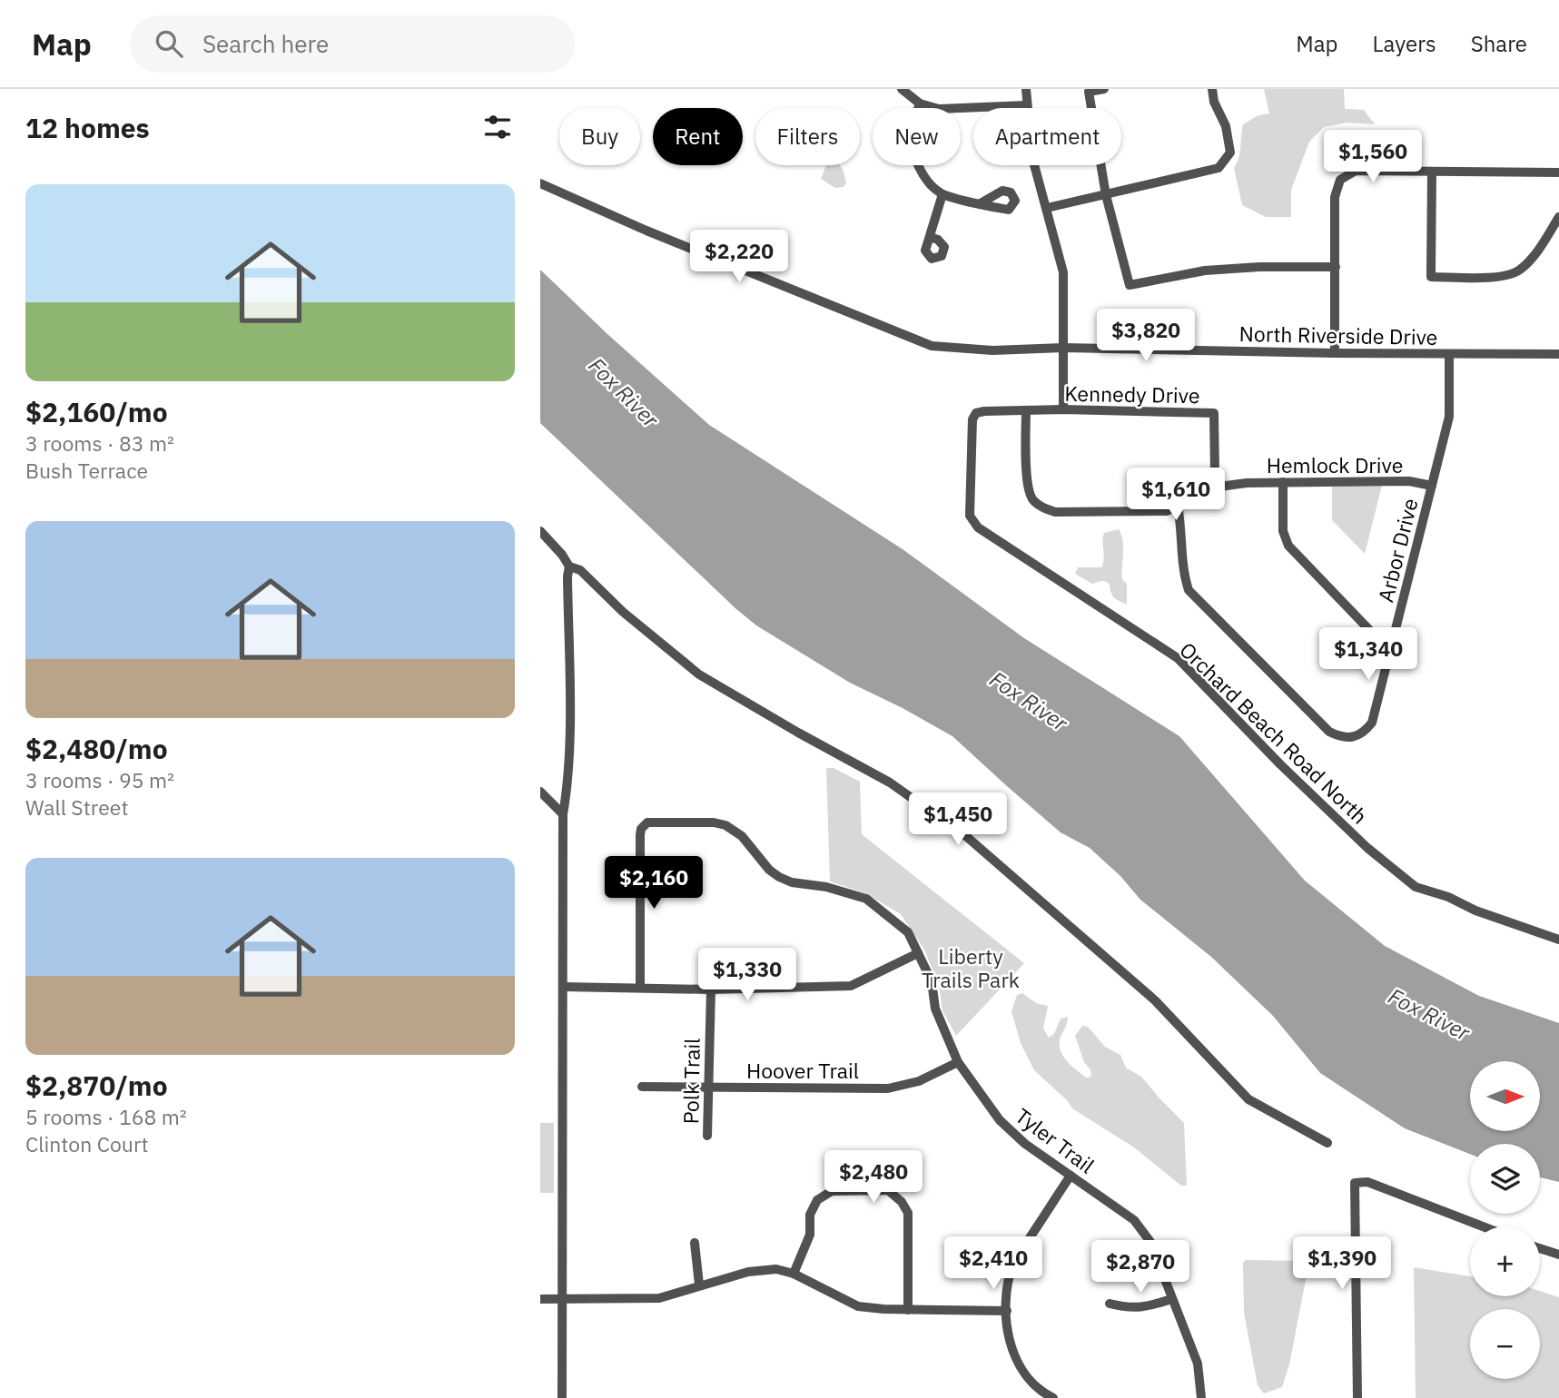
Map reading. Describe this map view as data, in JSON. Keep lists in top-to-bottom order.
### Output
{
  "streets": {
    "street": [
      "North Riverside Drive",
      "Kennedy Drive",
      "Hemlock Drive",
      "Arbor Drive",
      "Orchard Beach Road North",
      "Hoover Trail",
      "Polk Trail",
      "Tyler Trail"
    ]
  },
  "crossings": [
    ["North Riverside Drive", "Arbor Drive"],
    ["Kennedy Drive", "Hemlock Drive"],
    ["Kennedy Drive", "Orchard Beach Road North"],
    ["Hemlock Drive", "Arbor Drive"],
    ["Hoover Trail", "Polk Trail"],
    ["Hoover Trail", "Tyler Trail"]
  ],
  "water": ["Fox River"],
  "parks": ["Liberty Trails Park"],
  "north": "right",
  "page": {
    "header": "Map",
    "search": "Search here",
    "nav": ["Map", "Layers", "Share"],
    "heading": "12 homes",
    "chip": [
      "Buy",
      "Rent",
      "Filters",
      "New",
      "Apartment"
    ],
    "price": [
      "$1,560",
      "$2,220",
      "$3,820",
      "$1,610",
      "$1,340",
      "$1,450",
      "$2,160",
      "$1,330",
      "$2,480",
      "$2,410",
      "$1,390",
      "$2,870"
    ],
    "list": [
      {
        "name": "$2,160/mo",
        "note": "3 rooms · 83 m² · Bush Terrace"
      },
      {
        "name": "$2,480/mo",
        "note": "3 rooms · 95 m² · Wall Street"
      },
      {
        "name": "$2,870/mo",
        "note": "5 rooms · 168 m² · Clinton Court"
      }
    ],
    "map_buttons": ["+", "−"]
  }
}
